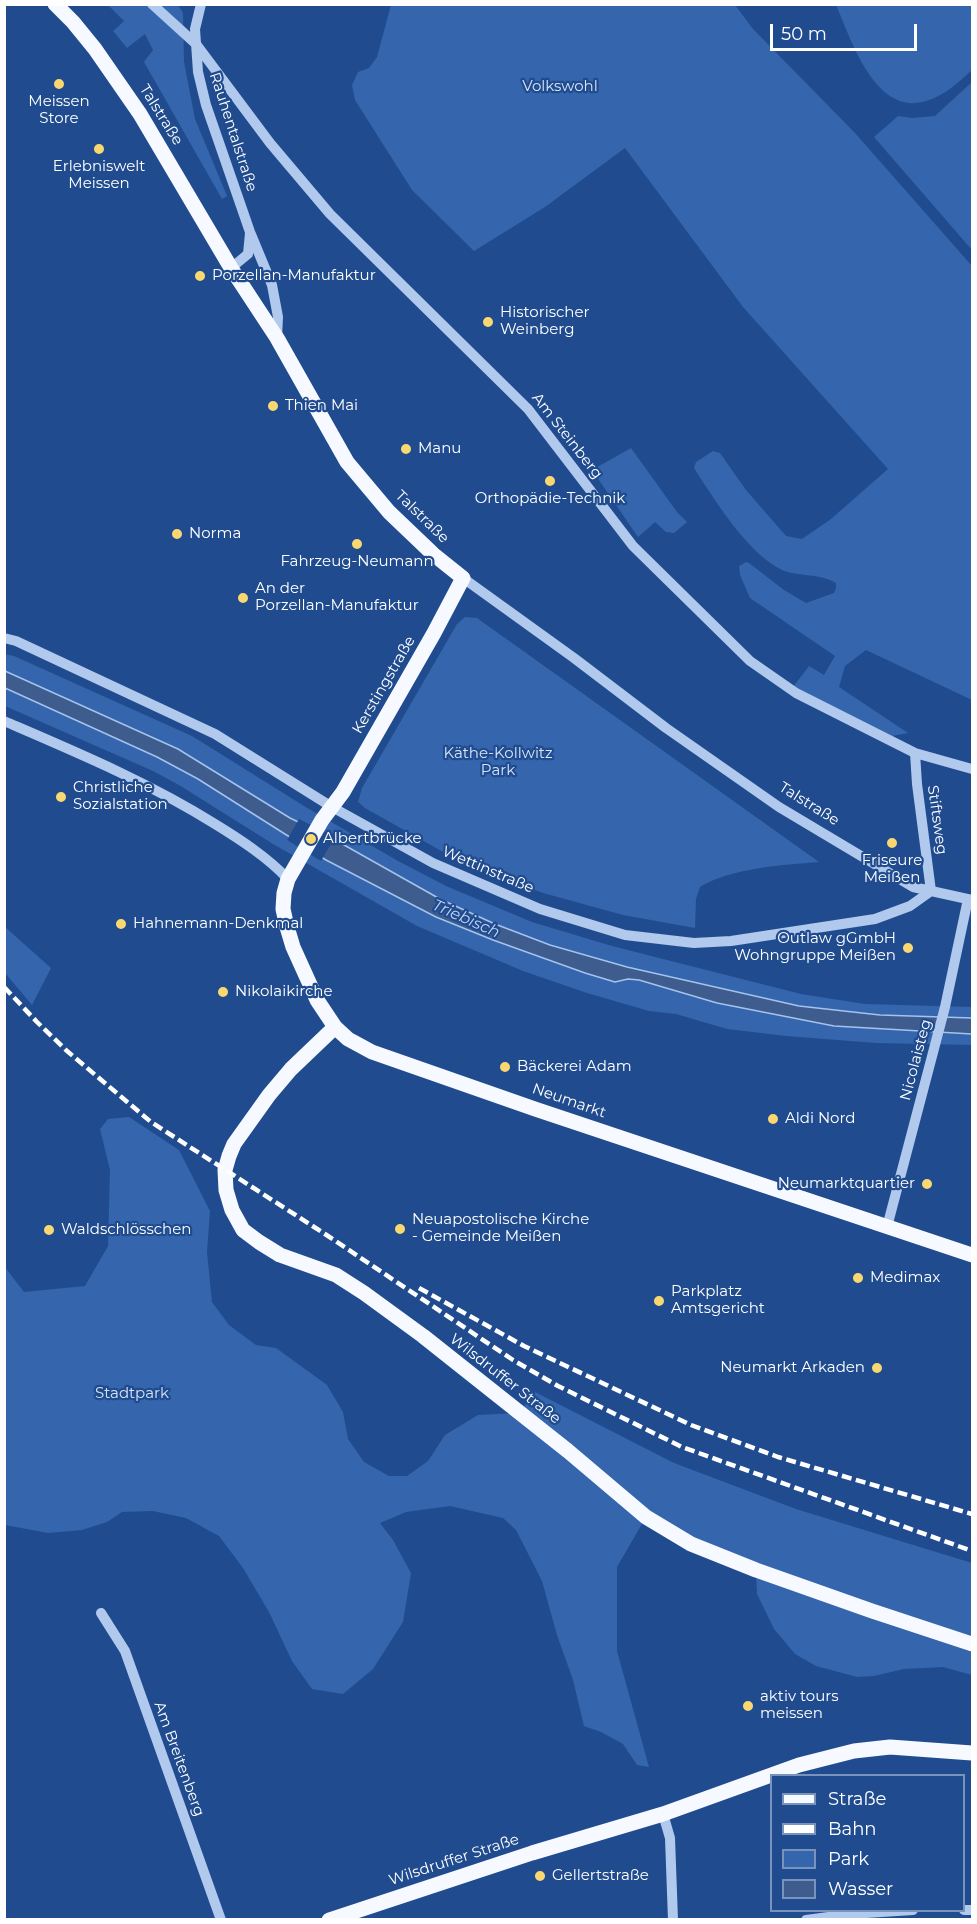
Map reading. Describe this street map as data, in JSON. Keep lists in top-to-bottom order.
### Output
{
  "streets": {
    "main road": [
      "Talstraße",
      "Kerstingstraße",
      "Neumarkt",
      "Wilsdruffer Straße"
    ],
    "street": [
      "Rauhentalstraße",
      "Am Steinberg",
      "Stiftsweg",
      "Wettinstraße",
      "Nicolaisteg",
      "Am Breitenberg"
    ]
  },
  "crossings": [
    ["Talstraße", "Rauhentalstraße"],
    ["Talstraße", "Kerstingstraße"],
    ["Talstraße", "Stiftsweg"],
    ["Talstraße", "Wettinstraße"],
    ["Talstraße", "Nicolaisteg"],
    ["Rauhentalstraße", "Am Steinberg"],
    ["Am Steinberg", "Stiftsweg"],
    ["Kerstingstraße", "Wettinstraße"],
    ["Kerstingstraße", "Neumarkt"],
    ["Stiftsweg", "Wettinstraße"],
    ["Wettinstraße", "Neumarkt"],
    ["Nicolaisteg", "Neumarkt"],
    ["Neumarkt", "Wilsdruffer Straße"]
  ],
  "water": ["Triebisch"],
  "parks": ["Volkswohl", "Käthe-Kollwitz Park", "Stadtpark"],
  "places": [
    "Meissen Store",
    "Erlebniswelt Meissen",
    "Porzellan-Manufaktur",
    "Historischer Weinberg",
    "Thien Mai",
    "Manu",
    "Orthopädie-Technik",
    "Norma",
    "Fahrzeug-Neumann",
    "An der Porzellan-Manufaktur",
    "Christliche Sozialstation",
    "Albertbrücke",
    "Friseure Meißen",
    "Hahnemann-Denkmal",
    "Outlaw gGmbH Wohngruppe Meißen",
    "Nikolaikirche",
    "Bäckerei Adam",
    "Aldi Nord",
    "Neumarktquartier",
    "Neuapostolische Kirche - Gemeinde Meißen",
    "Waldschlösschen",
    "Medimax",
    "Parkplatz Amtsgericht",
    "Neumarkt Arkaden",
    "aktiv tours meissen",
    "Gellertstraße"
  ],
  "legend": [
    "Straße",
    "Bahn",
    "Park",
    "Wasser"
  ],
  "scale_bar": "50 m"
}
